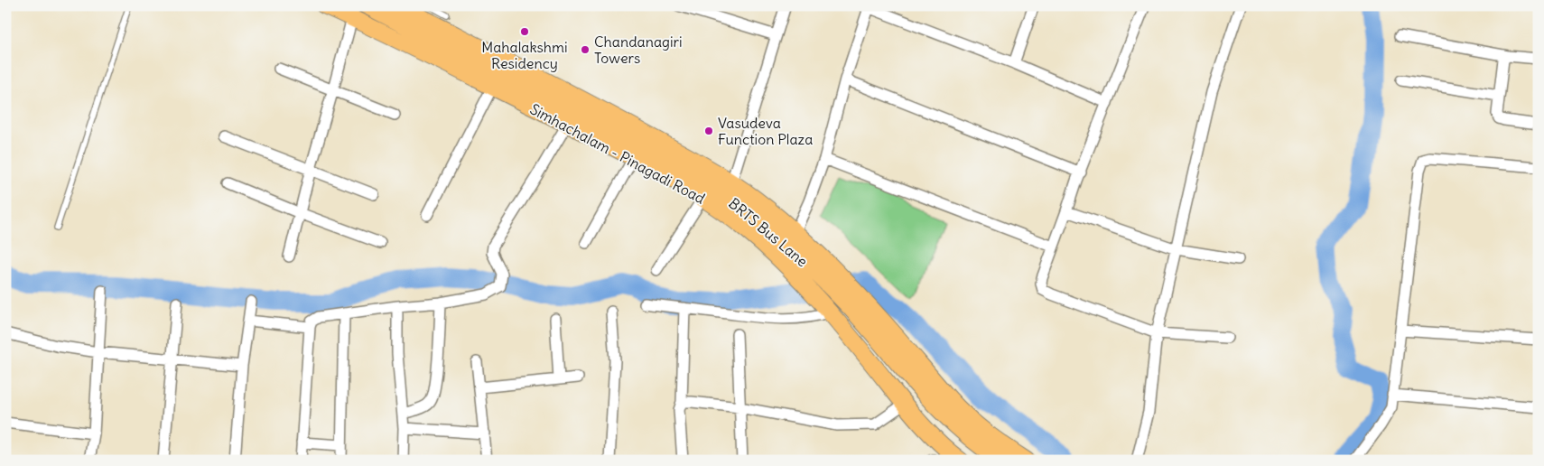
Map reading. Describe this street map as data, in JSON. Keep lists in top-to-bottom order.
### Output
{
  "streets": {
    "main road": ["Simhachalam - Pinagadi Road", "BRTS Bus Lane"]
  },
  "places": ["Mahalakshmi Residency", "Chandanagiri Towers", "Vasudeva Function Plaza"]
}
